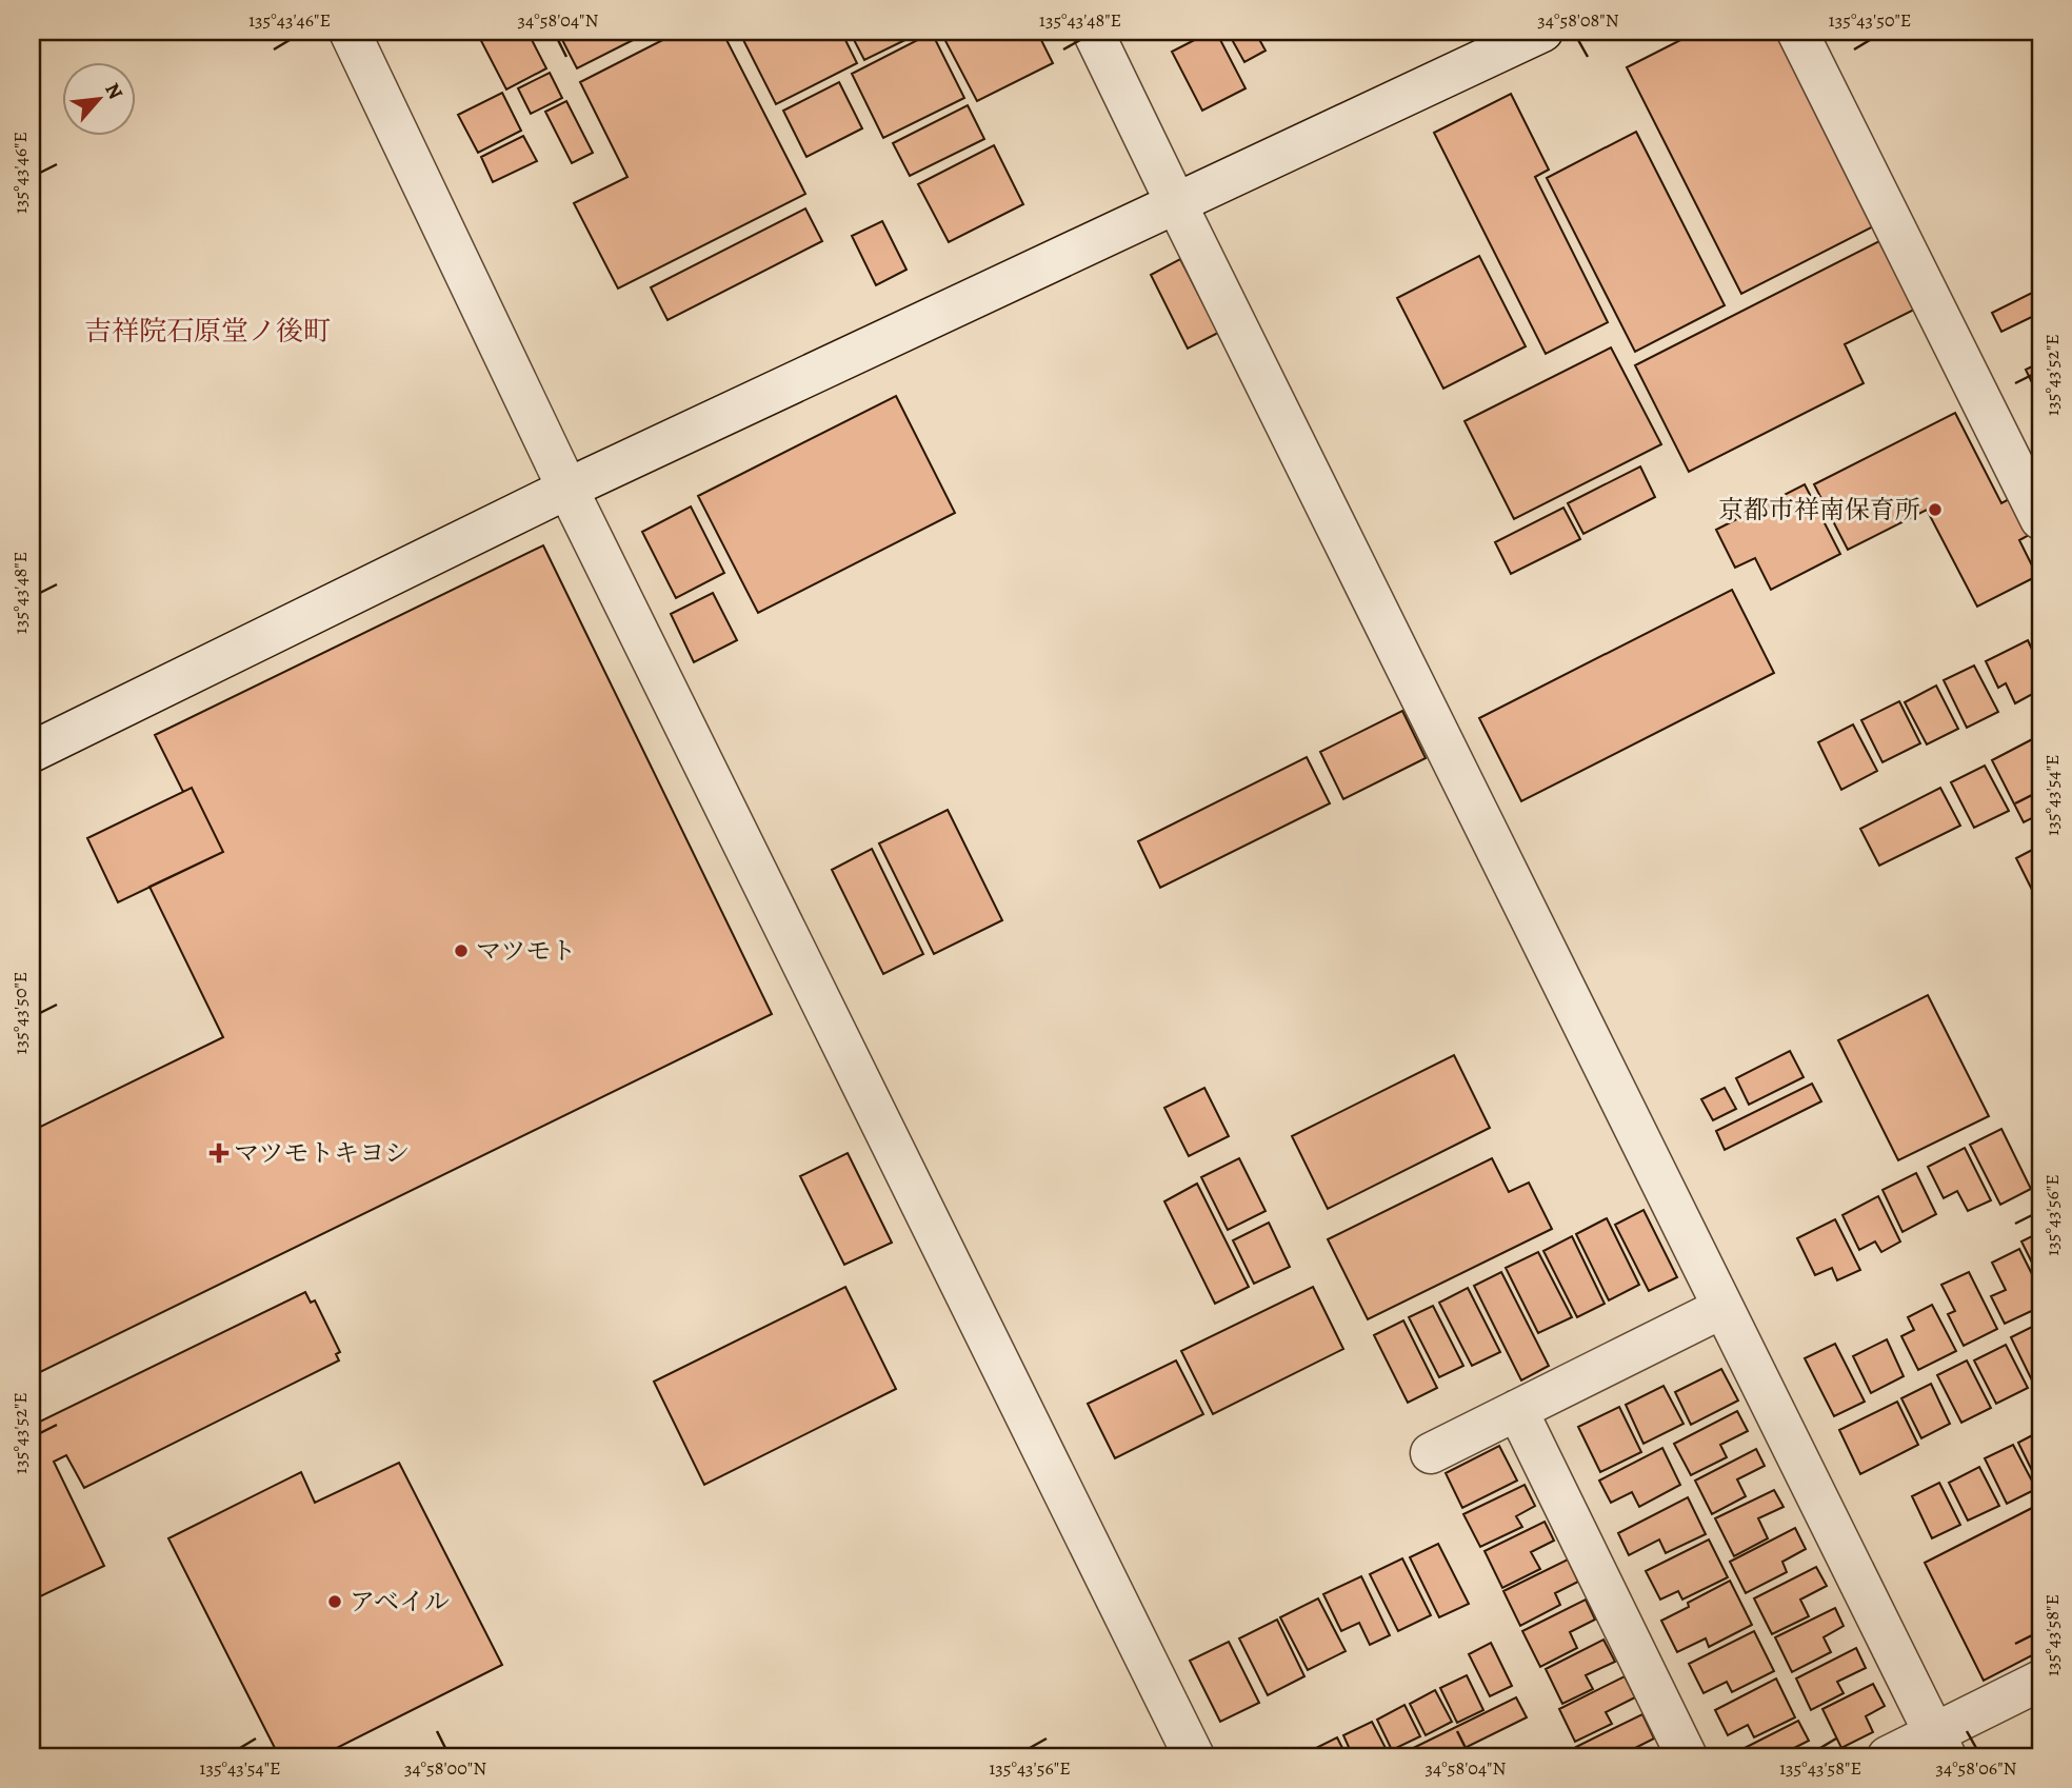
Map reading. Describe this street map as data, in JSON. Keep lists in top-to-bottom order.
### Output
{
  "districts": ["吉祥院石原堂ノ後町"],
  "places": {
    "other": ["京都市祥南保育所", "マツモト", "アベイル"],
    "health": ["マツモトキヨシ"]
  },
  "north": "top right",
  "coordinates": [
    "135°43'46\"E",
    "34°58'04\"N",
    "135°43'48\"E",
    "34°58'08\"N",
    "135°43'50\"E",
    "135°43'52\"E",
    "135°43'54\"E",
    "135°43'56\"E",
    "135°43'58\"E",
    "34°58'00\"N",
    "34°58'06\"N"
  ]
}
